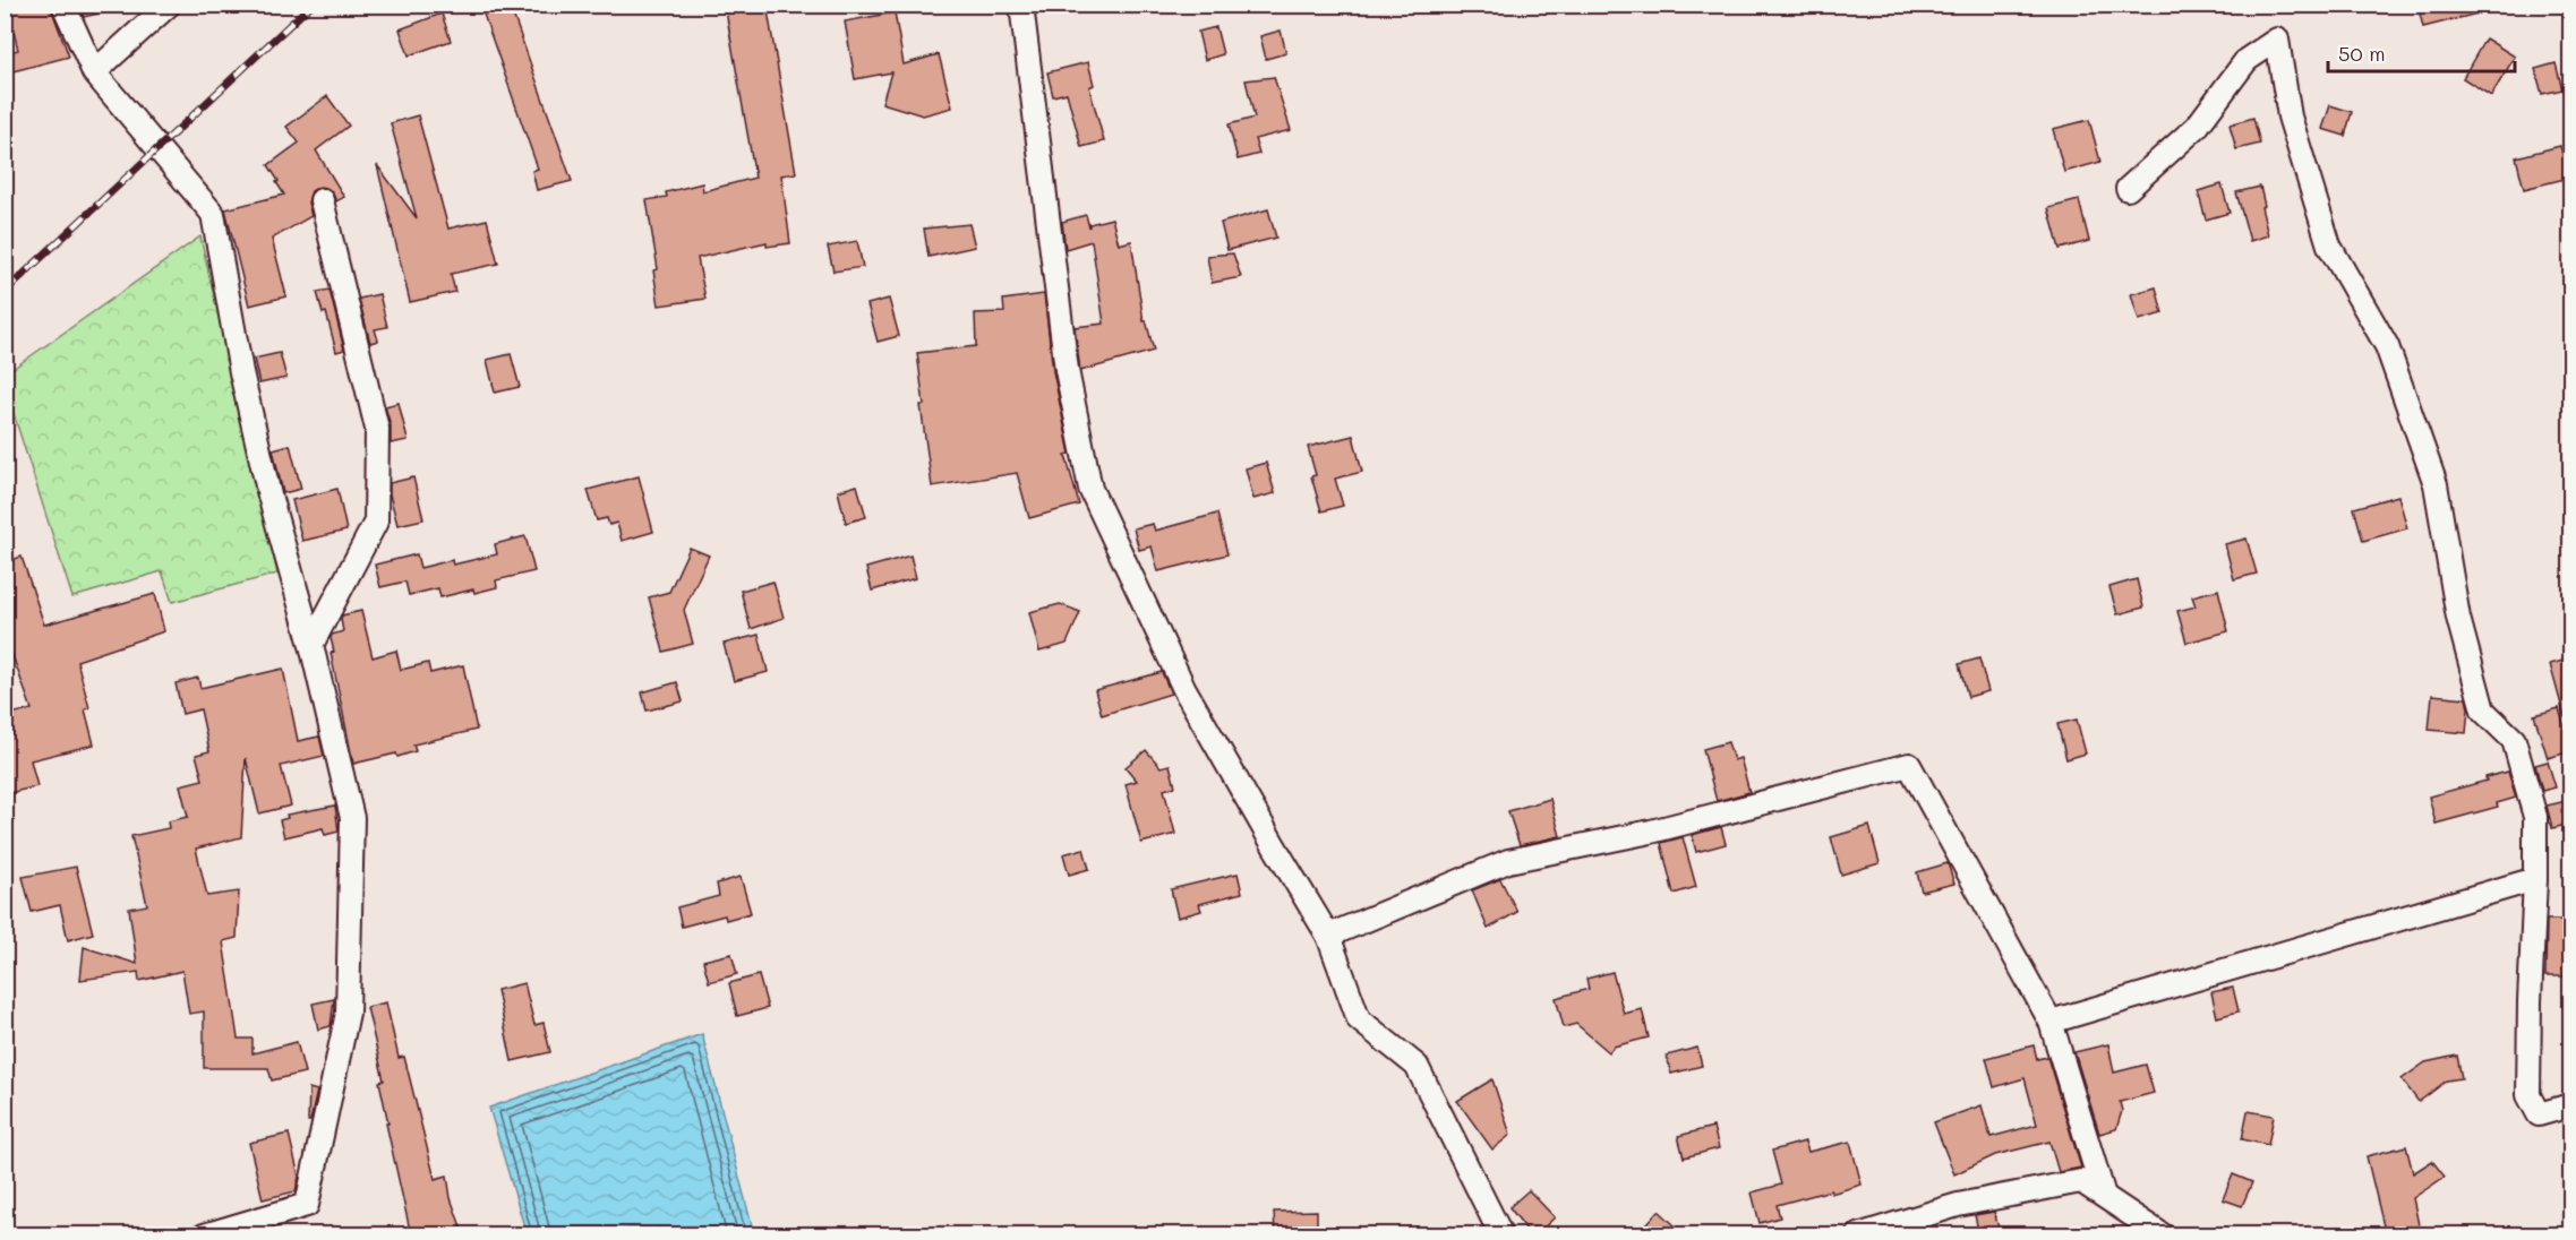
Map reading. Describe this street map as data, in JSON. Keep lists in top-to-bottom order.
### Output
{
  "scale_bar": "50 m"
}
